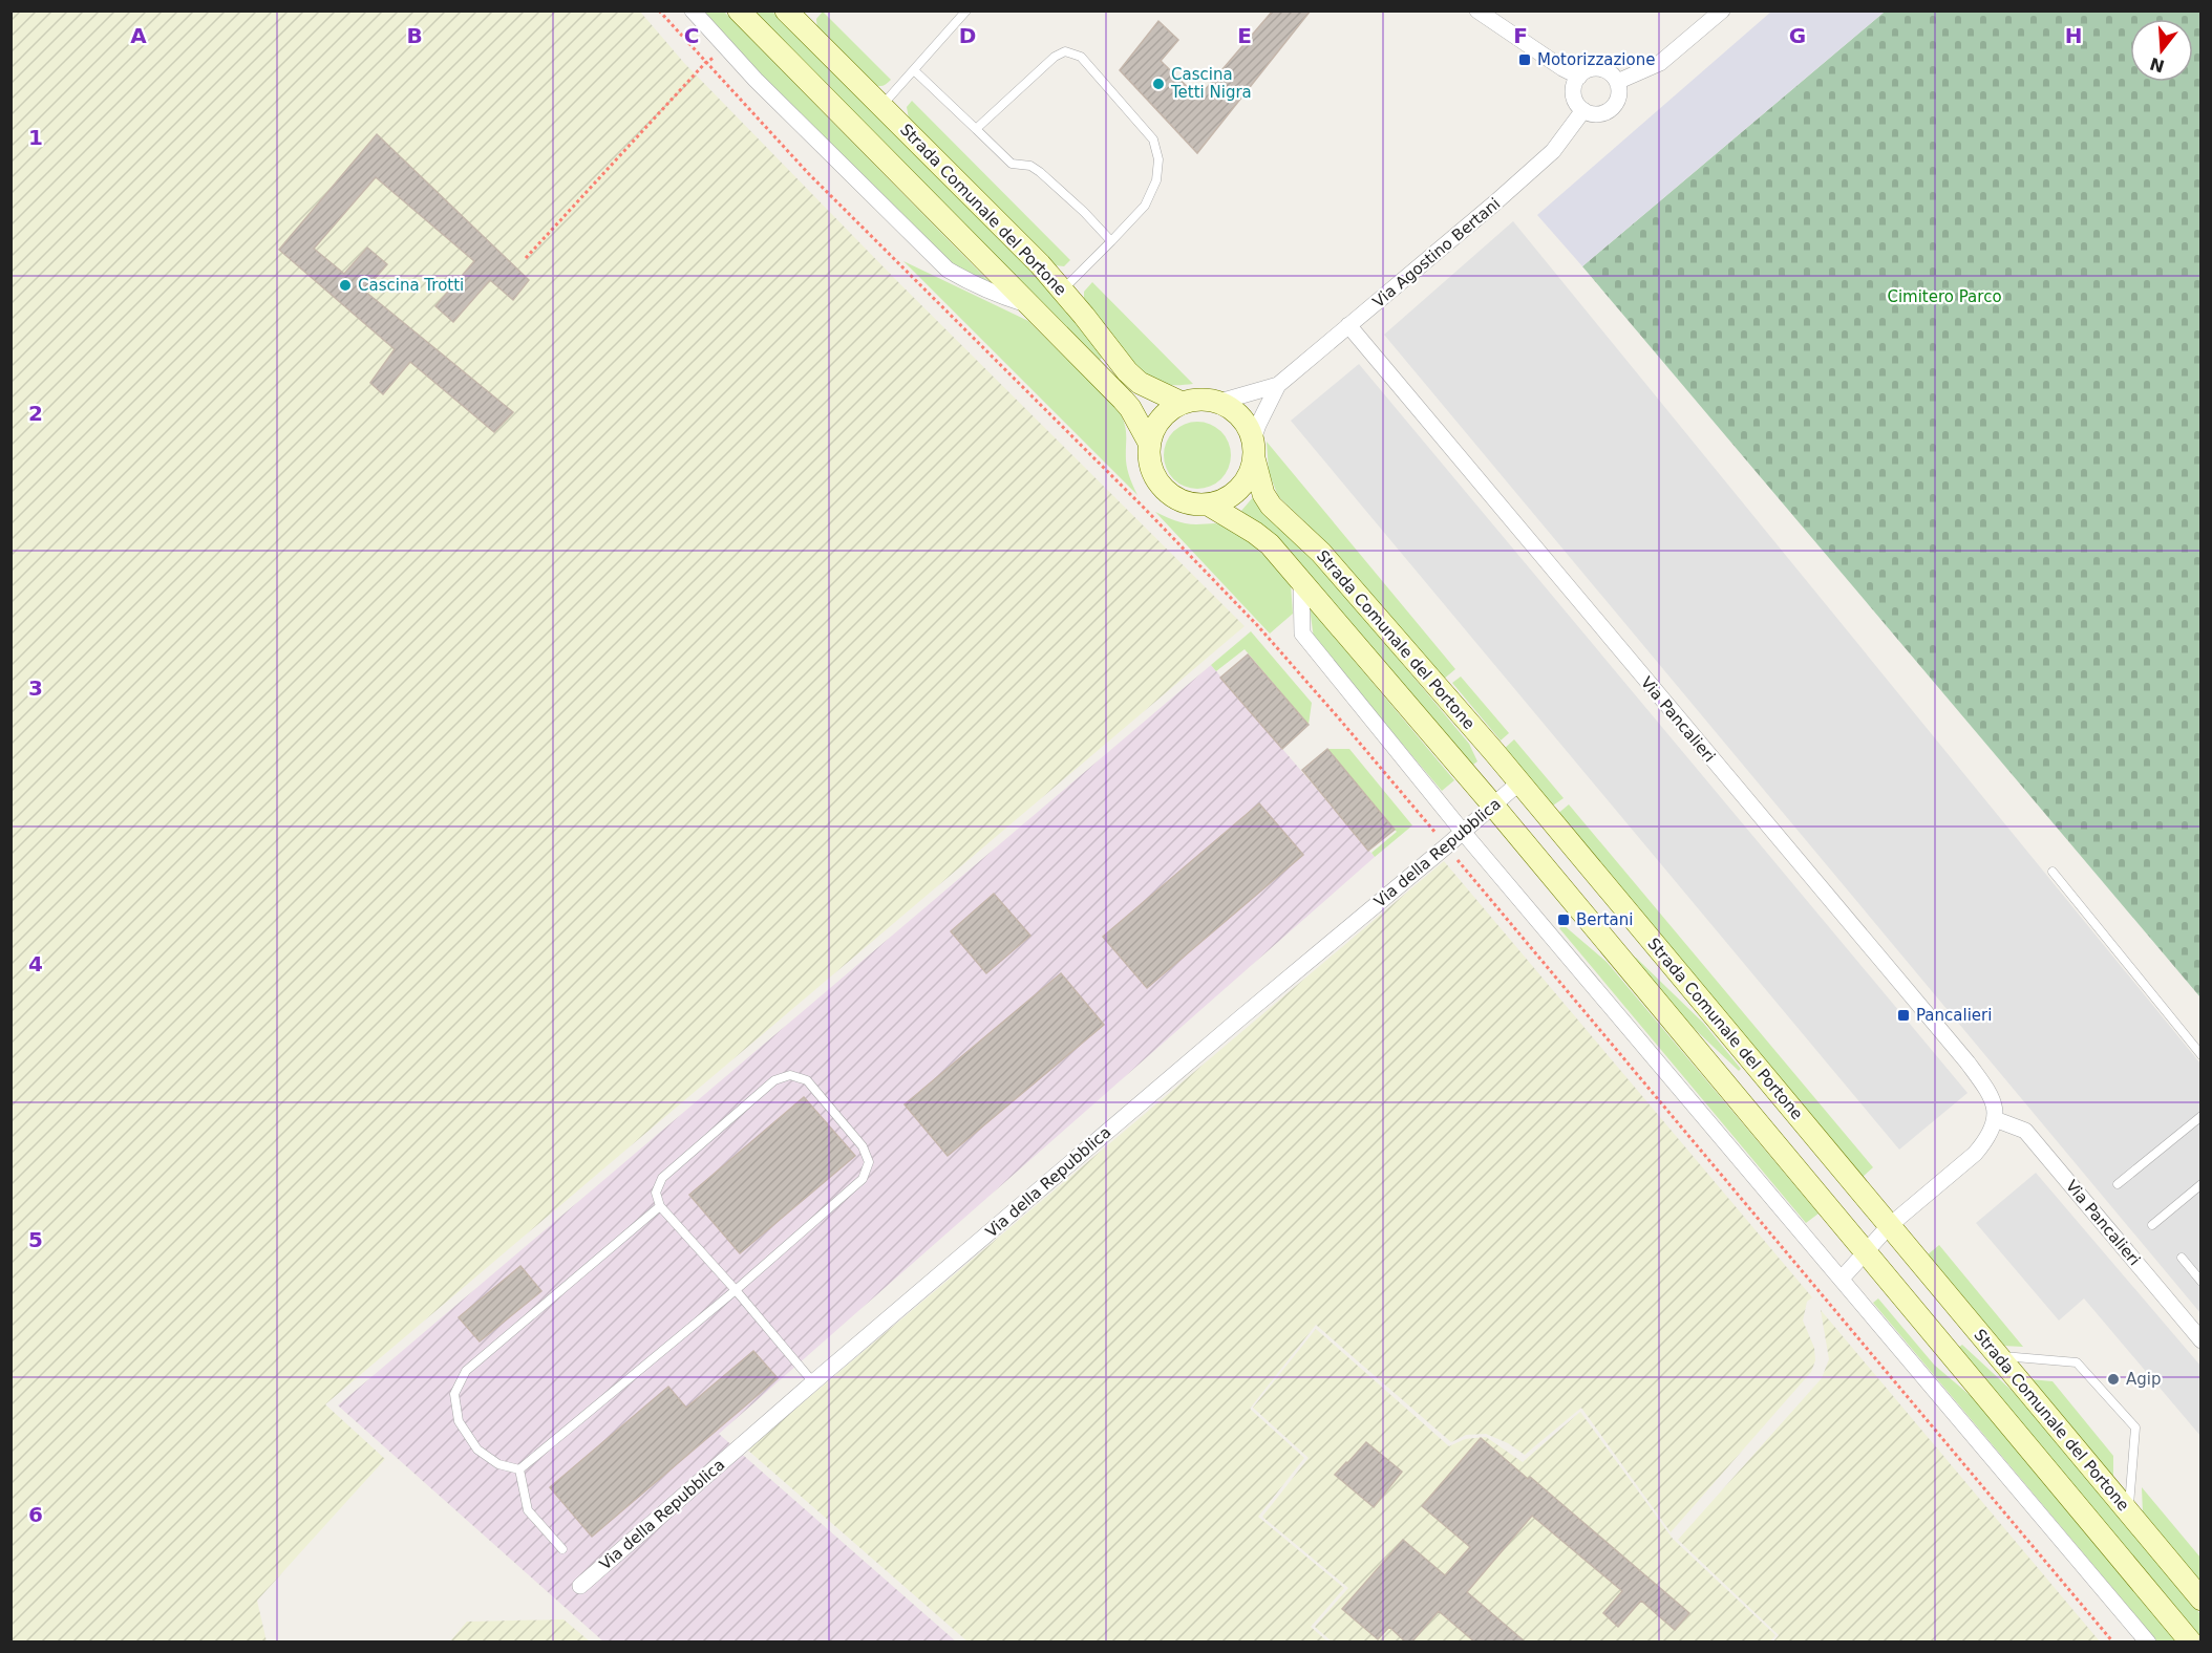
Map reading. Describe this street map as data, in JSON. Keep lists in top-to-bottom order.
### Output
{
  "streets": {
    "street": [
      "Strada Comunale del Portone",
      "Via Agostino Bertani",
      "Via Pancalieri",
      "Via della Repubblica"
    ]
  },
  "crossings": [
    ["Strada Comunale del Portone", "Via Agostino Bertani"],
    ["Strada Comunale del Portone", "Via della Repubblica"],
    ["Via Agostino Bertani", "Via Pancalieri"]
  ],
  "parks": ["Cimitero Parco"],
  "places": {
    "transit": ["Motorizzazione", "Bertani", "Pancalieri"],
    "other": ["Cascina Tetti Nigra", "Cascina Trotti", "Agip"]
  },
  "north": "bottom",
  "grid": {
    "columns": [
      "A",
      "B",
      "C",
      "D",
      "E",
      "F",
      "G",
      "H"
    ],
    "rows": [
      "1",
      "2",
      "3",
      "4",
      "5",
      "6"
    ]
  }
}
